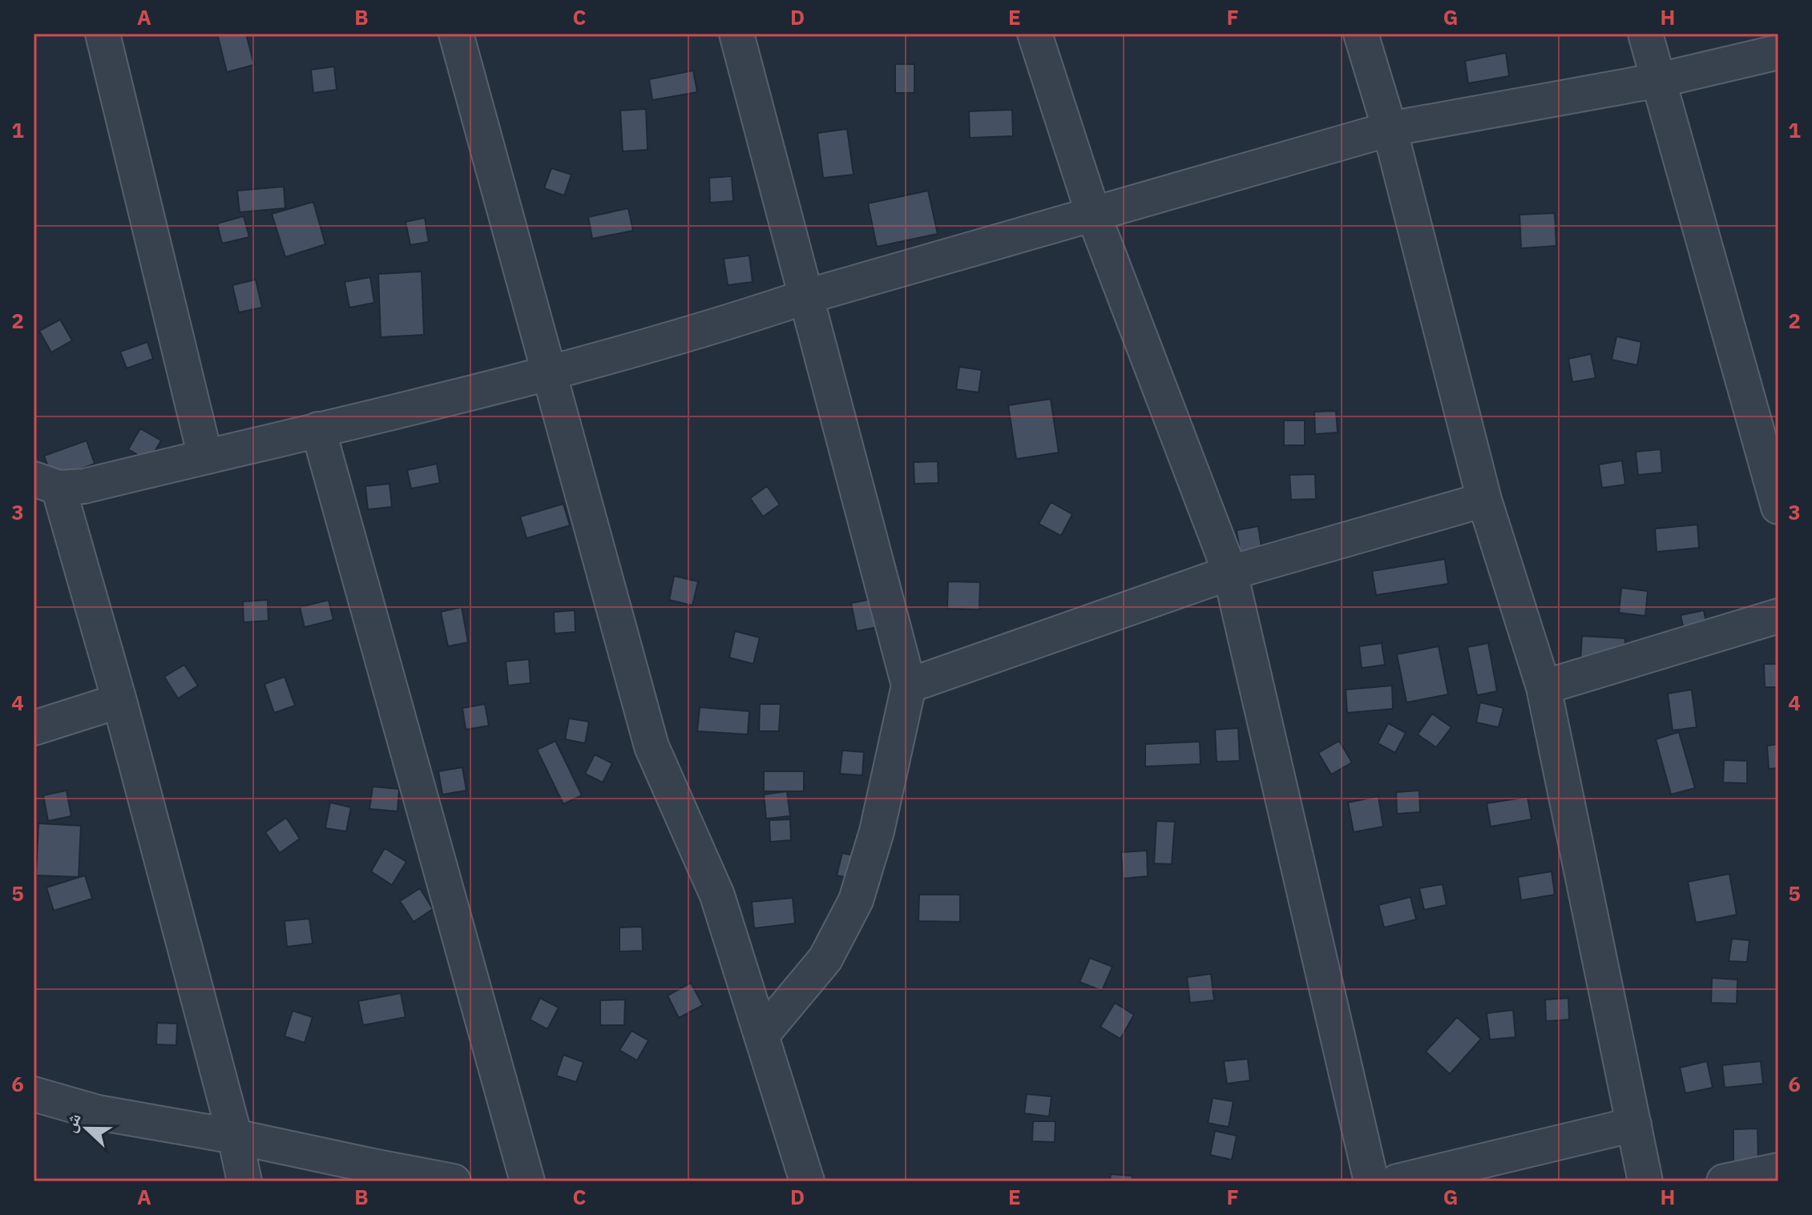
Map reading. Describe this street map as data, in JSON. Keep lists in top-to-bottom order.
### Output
{
  "north": "left",
  "grid": {
    "columns": [
      "A",
      "B",
      "C",
      "D",
      "E",
      "F",
      "G",
      "H"
    ],
    "rows": [
      "1",
      "2",
      "3",
      "4",
      "5",
      "6"
    ]
  }
}
